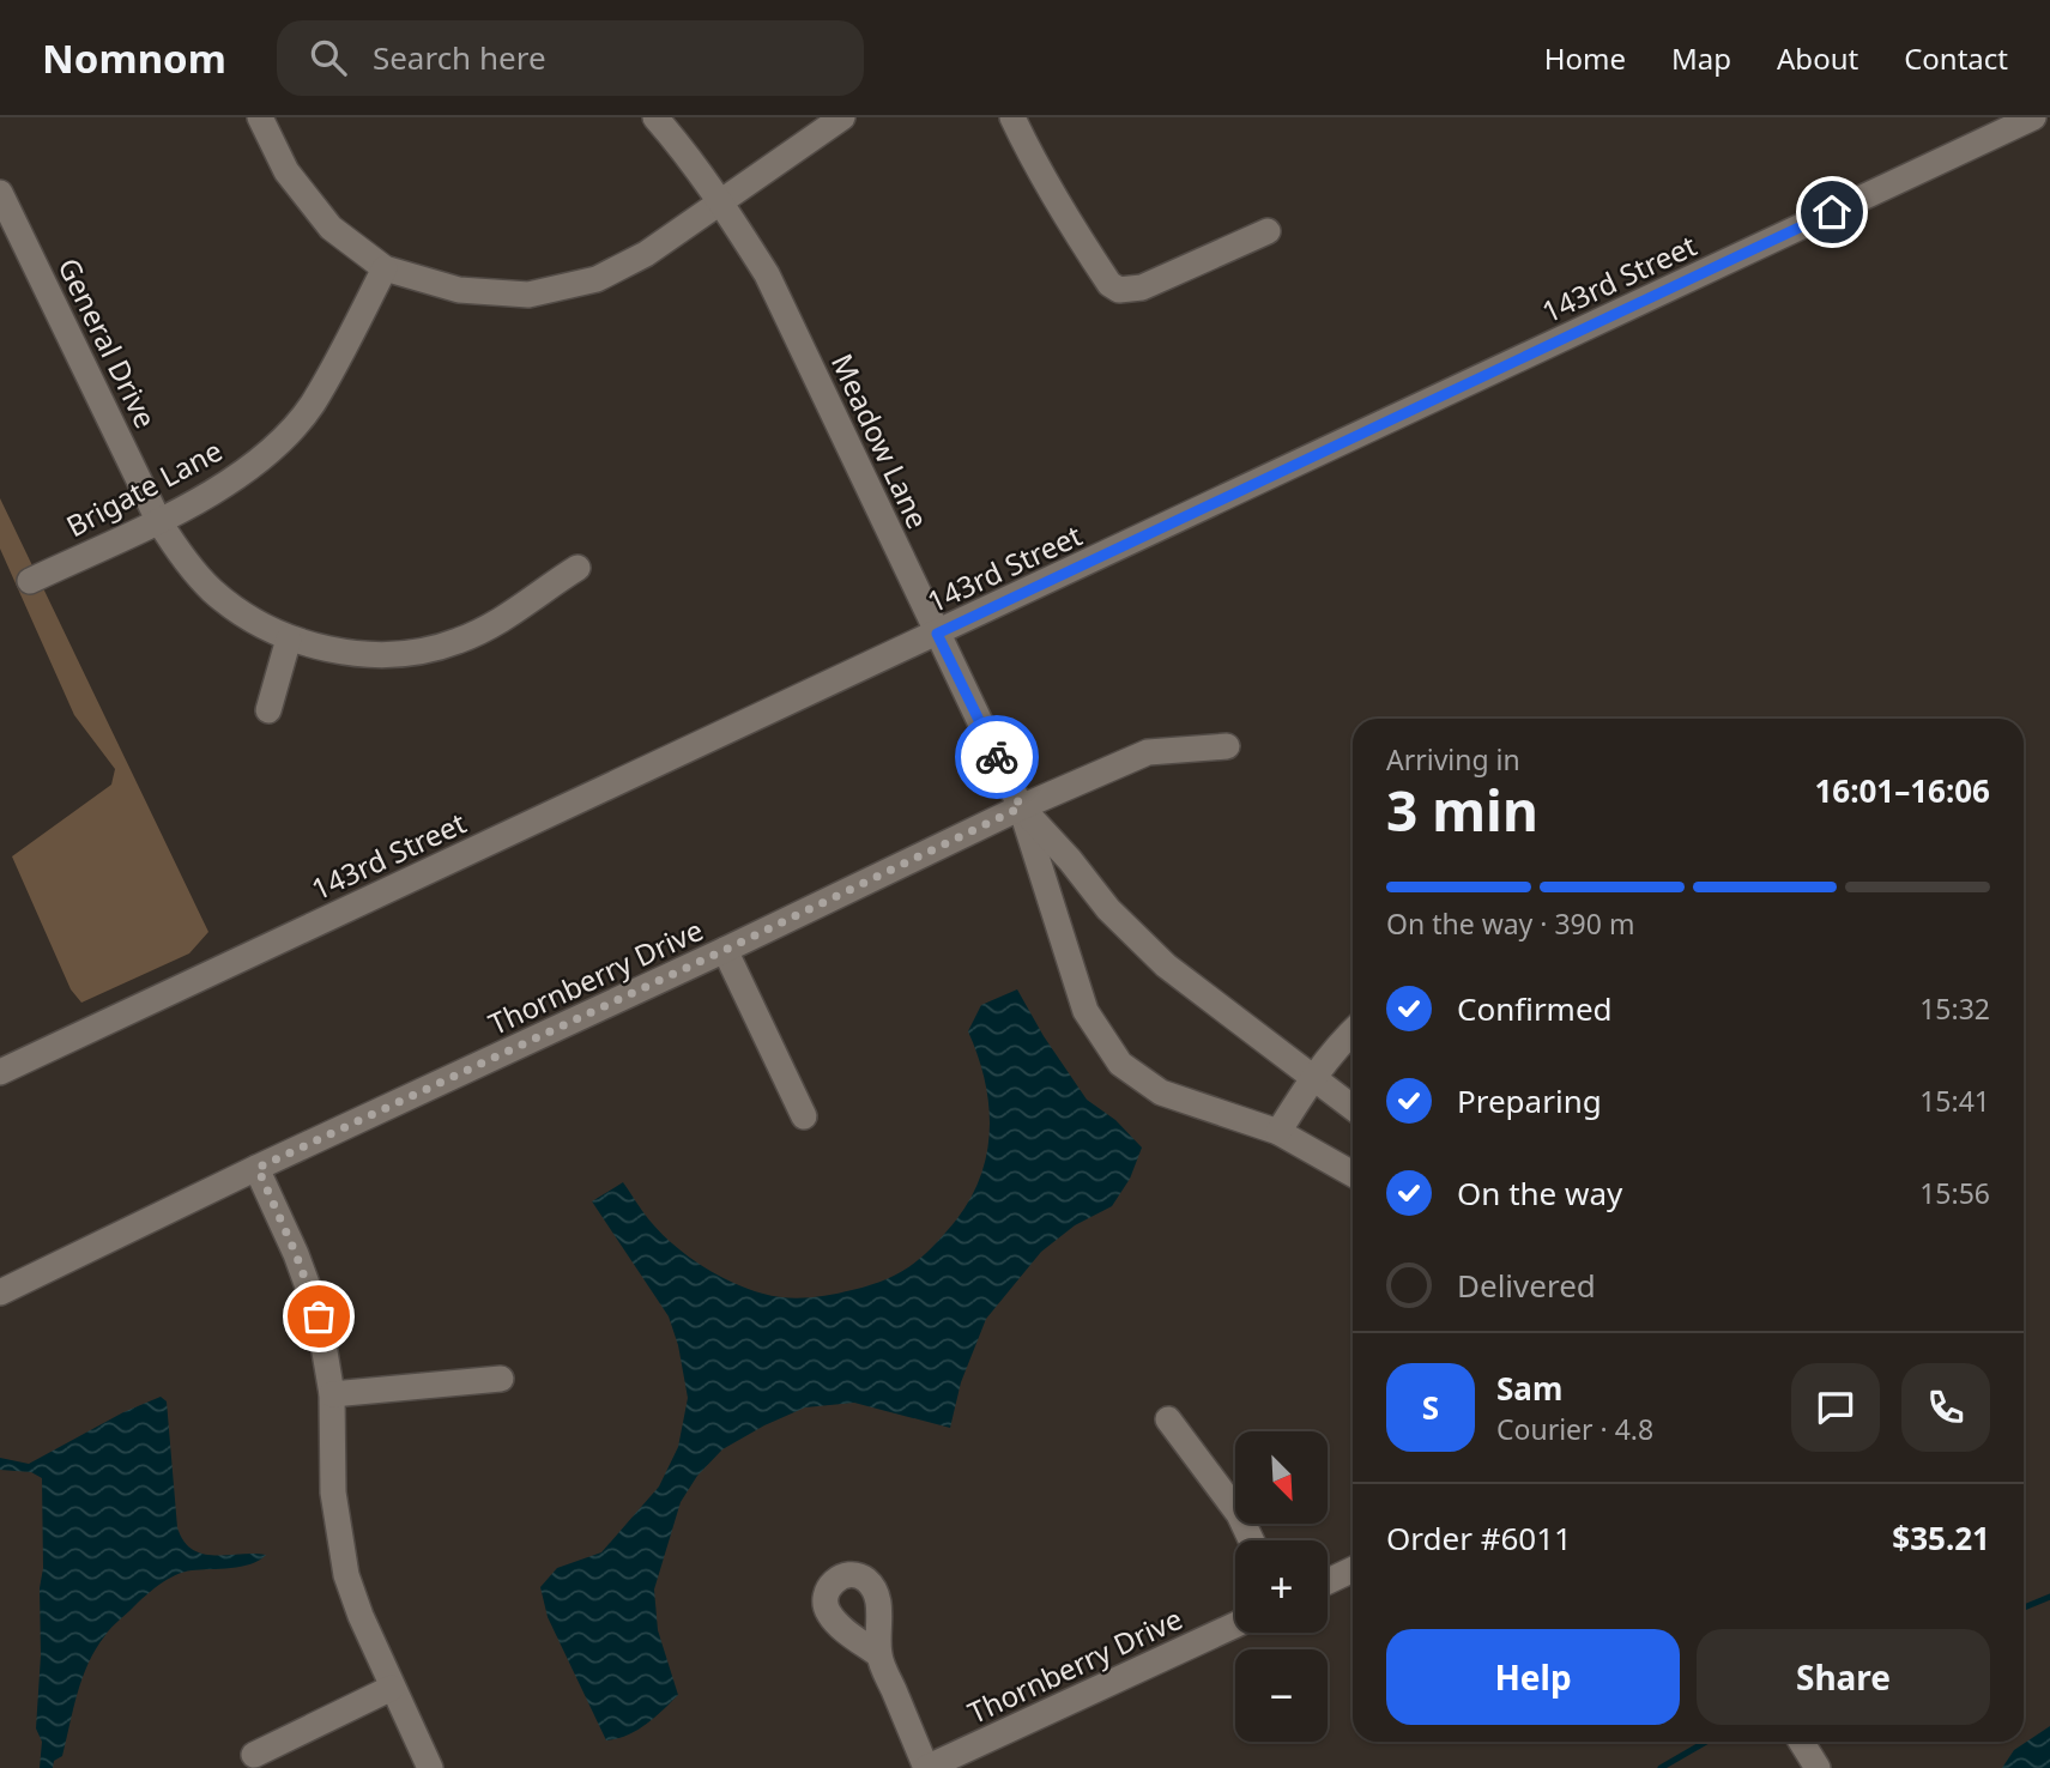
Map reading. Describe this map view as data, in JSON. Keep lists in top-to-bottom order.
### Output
{
  "streets": {
    "street": [
      "143rd Street",
      "General Drive",
      "Meadow Lane",
      "Brigate Lane",
      "Thornberry Drive"
    ]
  },
  "crossings": [
    ["143rd Street", "Meadow Lane"],
    ["General Drive", "Brigate Lane"],
    ["Meadow Lane", "Thornberry Drive"]
  ],
  "north": "bottom right",
  "page": {
    "header": "Nomnom",
    "search": "Search here",
    "nav": [
      "Home",
      "Map",
      "About",
      "Contact"
    ],
    "heading": ["3 min", "Arriving in", "16:01–16:06"],
    "panel": [
      "Sam",
      "Courier · 4.8",
      "Order #6011",
      "$35.21"
    ],
    "bar": "On the way · 390 m",
    "list": [
      ["Confirmed", "15:32"],
      ["Preparing", "15:41"],
      ["On the way", "15:56"],
      "Delivered"
    ],
    "round": "S",
    "map_buttons": ["+", "−"],
    "buttons": ["Help", "Share"]
  }
}
